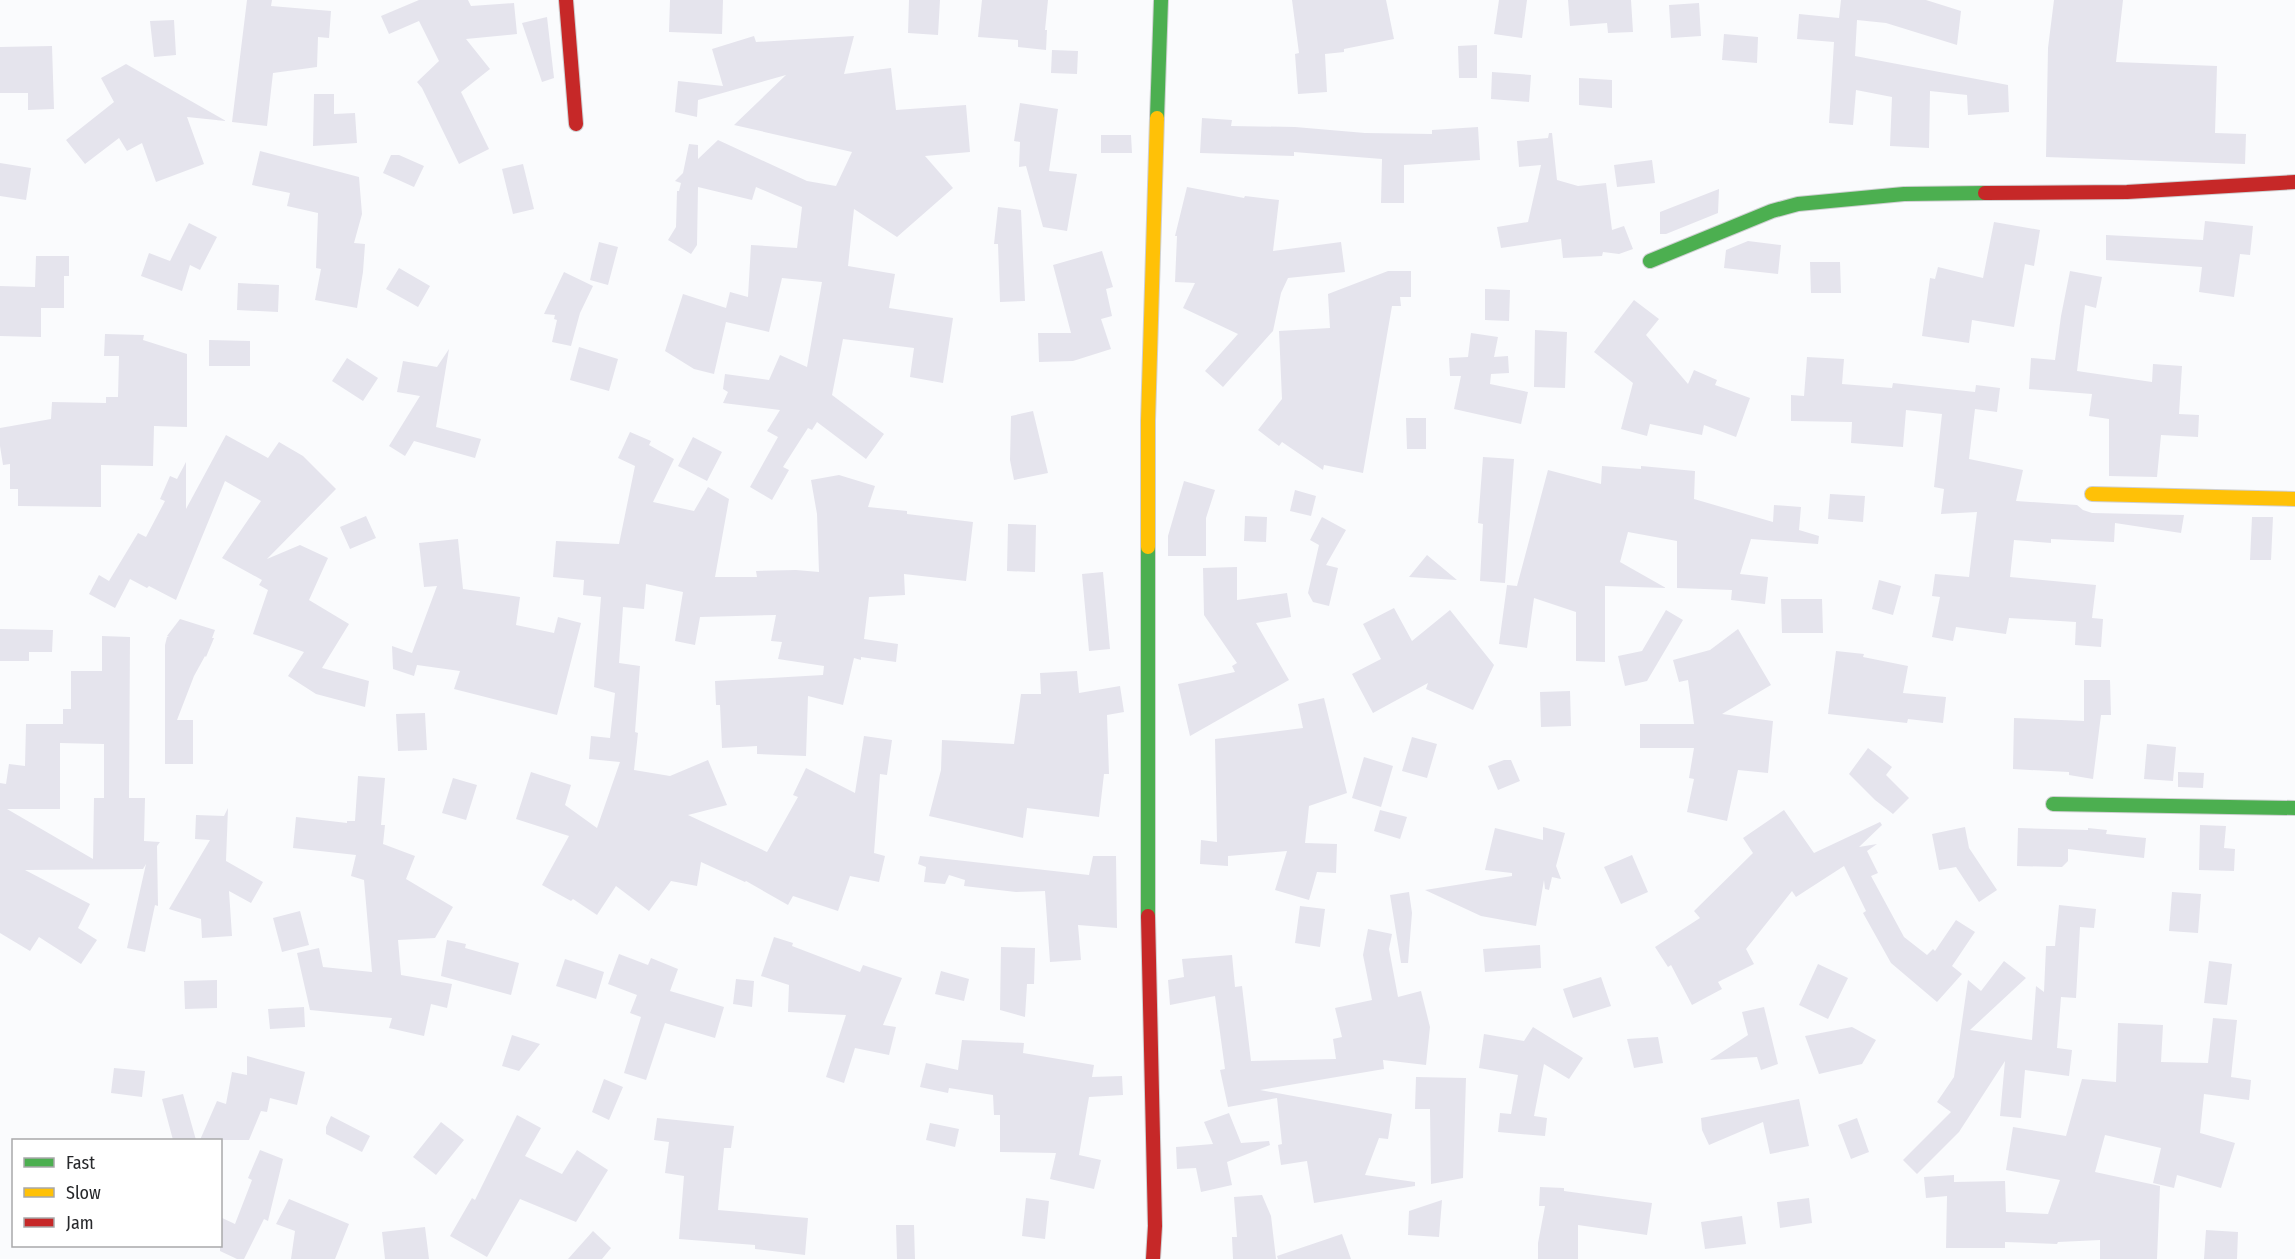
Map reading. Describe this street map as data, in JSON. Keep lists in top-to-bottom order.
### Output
{
  "legend": ["Fast", "Slow", "Jam"]
}
